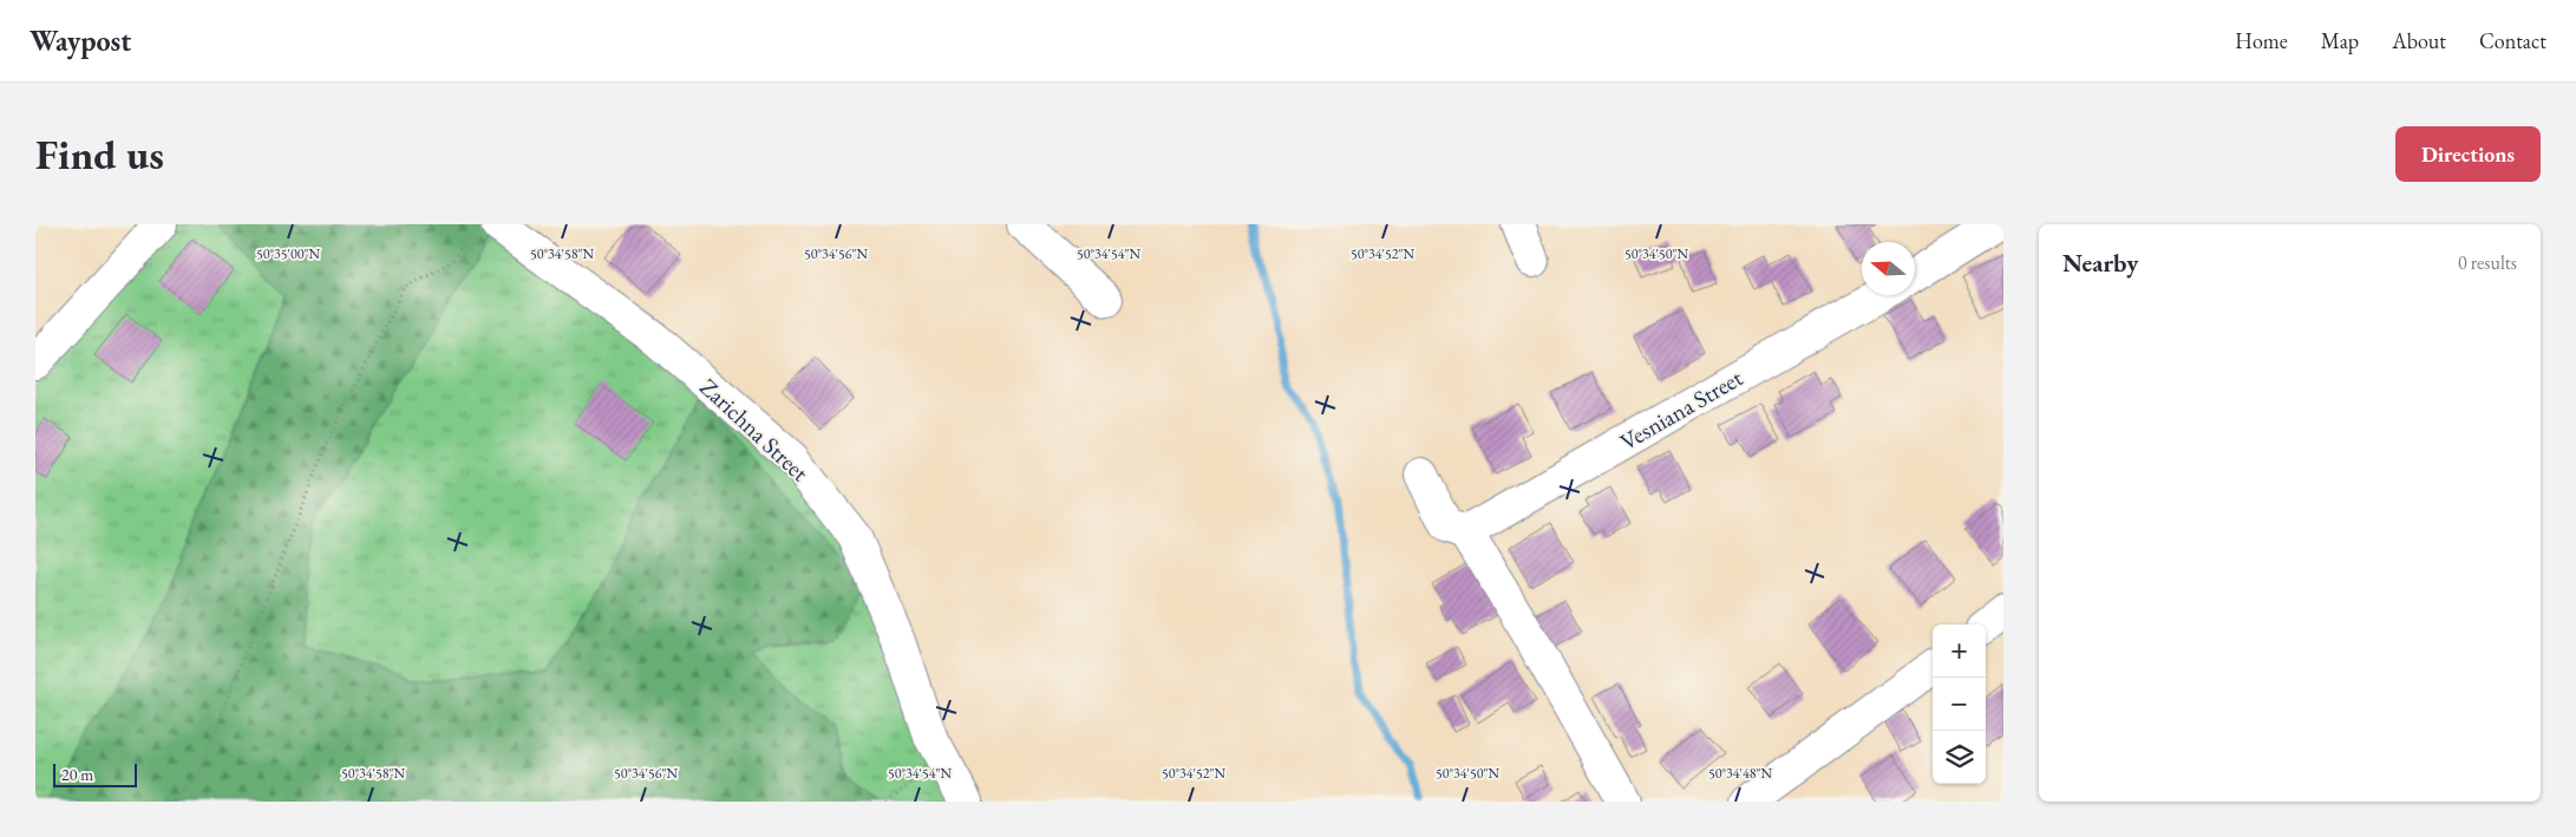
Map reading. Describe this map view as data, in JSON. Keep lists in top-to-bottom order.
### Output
{
  "streets": {
    "street": ["Vesniana Street", "Zarichna Street"]
  },
  "scale_bar": "20 m",
  "north": "left",
  "page": {
    "header": "Waypost",
    "nav": [
      "Home",
      "Map",
      "About",
      "Contact"
    ],
    "buttons": "Directions",
    "title": "Find us",
    "heading": ["Nearby", "0 results"],
    "map_buttons": ["+", "−"],
    "scale": "20 m"
  },
  "coordinates": [
    "50°35'00\"N",
    "50°34'58\"N",
    "50°34'56\"N",
    "50°34'54\"N",
    "50°34'52\"N",
    "50°34'50\"N",
    "50°34'48\"N"
  ]
}
